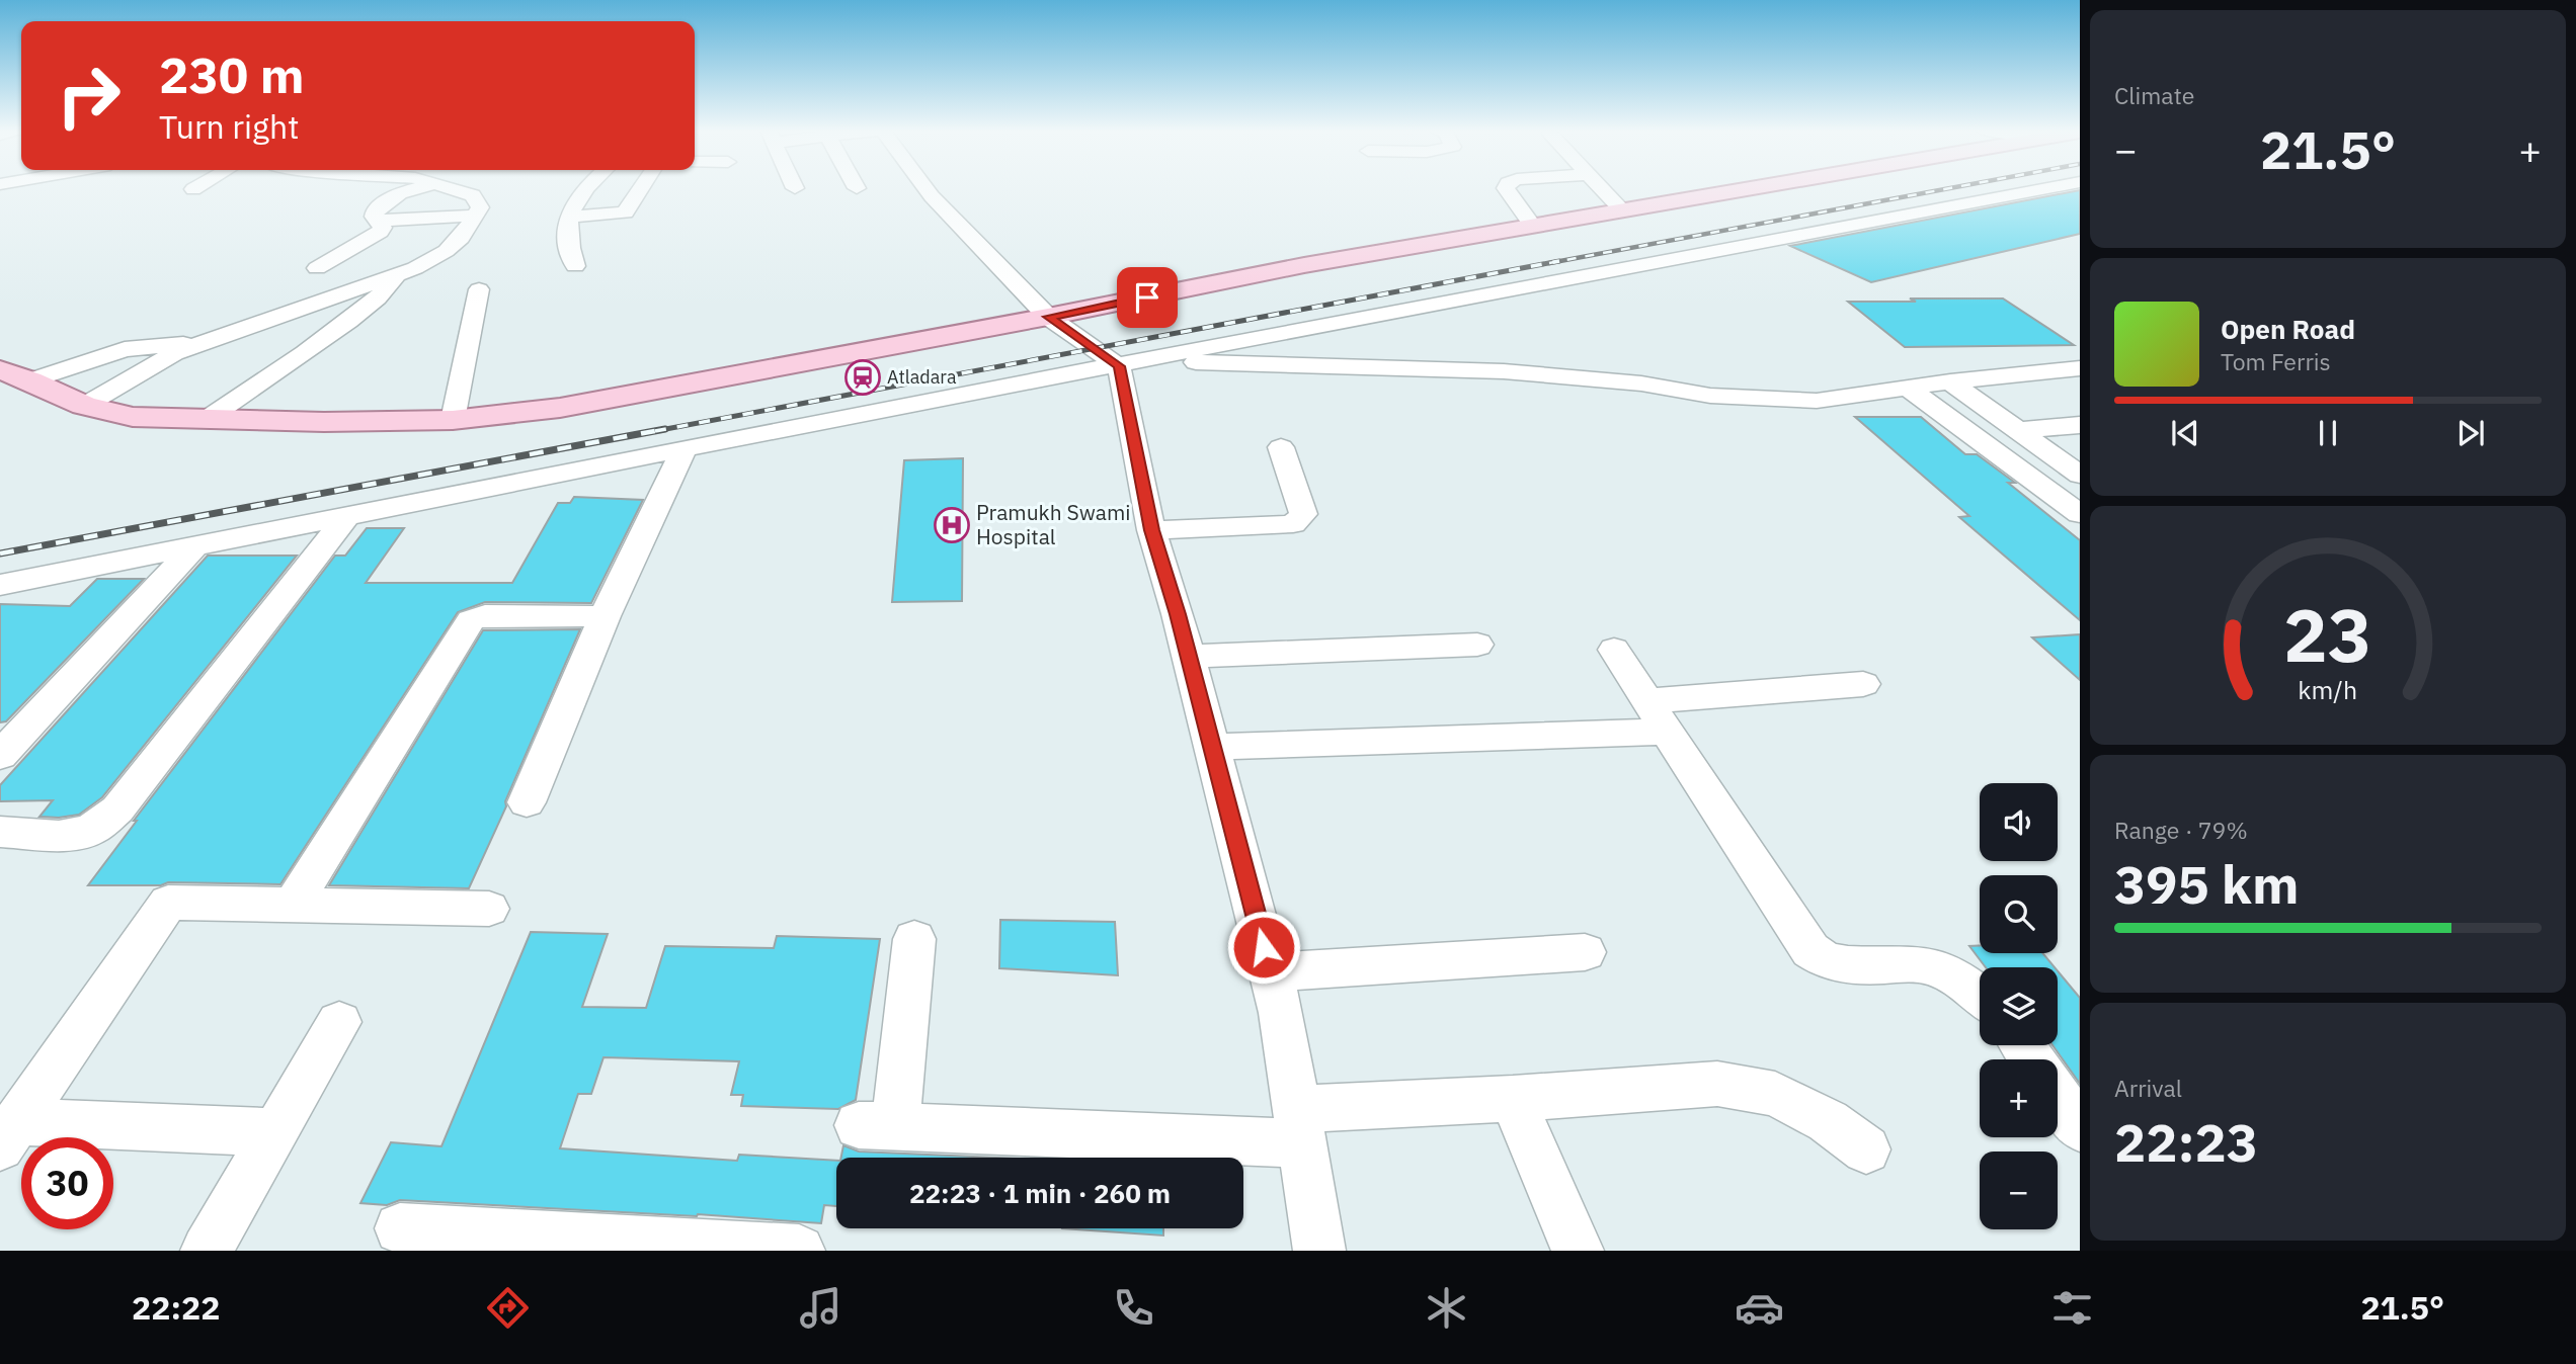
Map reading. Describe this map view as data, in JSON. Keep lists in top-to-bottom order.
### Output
{
  "places": {
    "station": ["Atladara"],
    "hospital": ["Pramukh Swami Hospital"]
  },
  "page": {
    "tile": [
      "Climate",
      ["Range · 79%", "395 km"],
      ["Arrival", "22:23"]
    ],
    "turn": ["230 m", "Turn right"],
    "heat": ["−", "21.5°", "+"],
    "song": ["Open Road", "Tom Ferris"],
    "map_buttons": ["+", "−"],
    "limit": "30",
    "trip": "22:23 · 1 min · 260 m",
    "tabs": ["22:22", "21.5°"],
    "gauge": ["23", "km/h"]
  }
}
